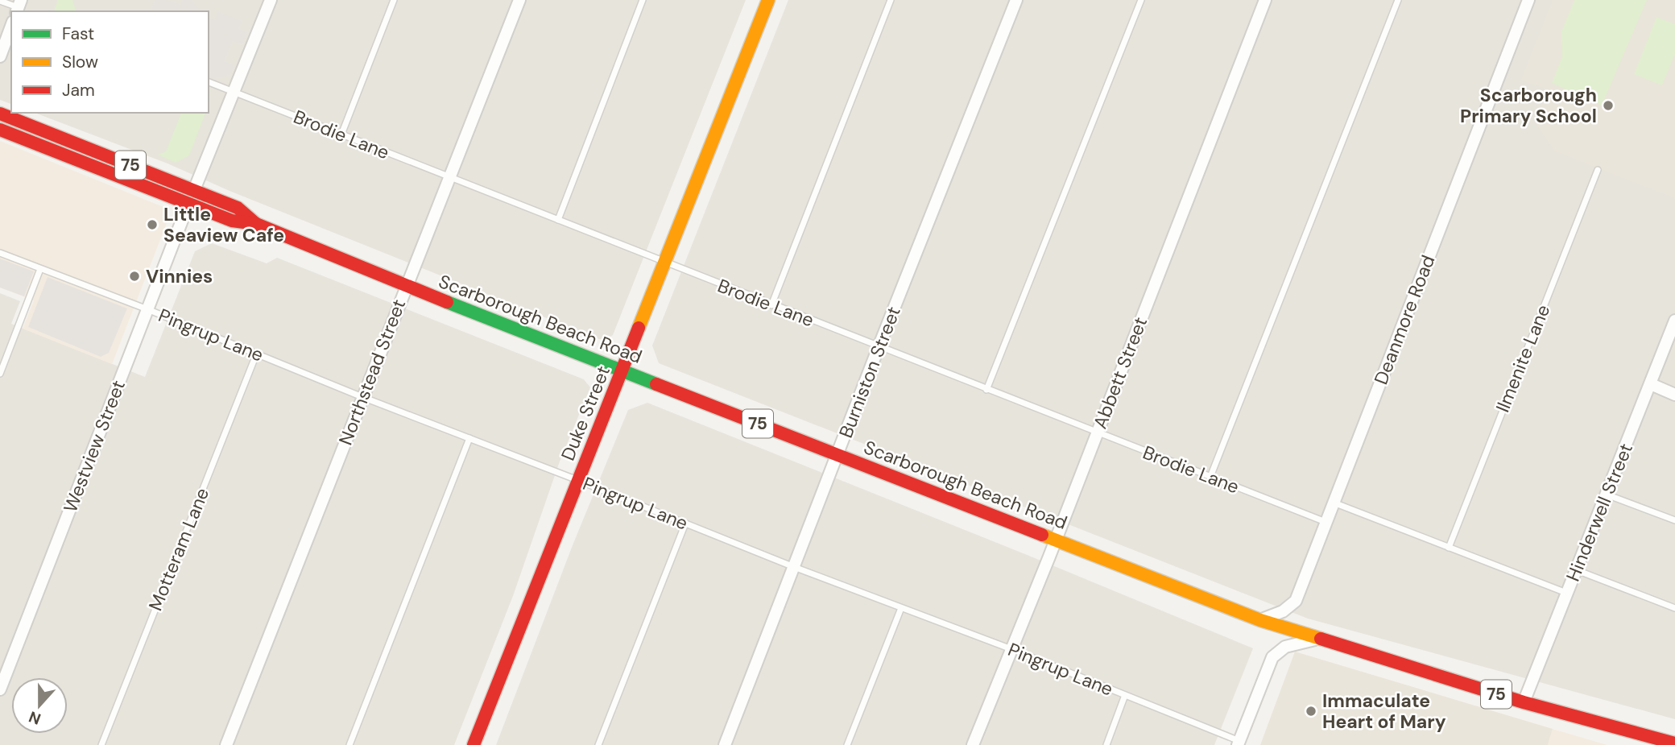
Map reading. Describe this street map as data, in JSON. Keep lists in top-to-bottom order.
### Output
{
  "streets": {
    "main road": ["75", "Scarborough Beach Road", "Duke Street"],
    "street": [
      "Deanmore Road",
      "Northstead Street",
      "Burniston Street",
      "Abbett Street",
      "Westview Street",
      "Hinderwell Street"
    ],
    "lane": [
      "Brodie Lane",
      "Pingrup Lane",
      "Ilmenite Lane",
      "Motteram Lane"
    ]
  },
  "crossings": [
    ["Brodie Lane", "Deanmore Road"],
    ["Brodie Lane", "Northstead Street"],
    ["Brodie Lane", "Burniston Street"],
    ["Brodie Lane", "Abbett Street"],
    ["Brodie Lane", "Duke Street"],
    ["Scarborough Beach Road", "Deanmore Road"],
    ["Scarborough Beach Road", "Northstead Street"],
    ["Scarborough Beach Road", "Burniston Street"],
    ["Scarborough Beach Road", "Abbett Street"],
    ["Scarborough Beach Road", "Duke Street"],
    ["Scarborough Beach Road", "Westview Street"],
    ["Scarborough Beach Road", "Hinderwell Street"],
    ["Pingrup Lane", "Northstead Street"],
    ["Pingrup Lane", "Burniston Street"],
    ["Pingrup Lane", "Abbett Street"],
    ["Pingrup Lane", "Duke Street"],
    ["Pingrup Lane", "Westview Street"],
    ["Pingrup Lane", "Motteram Lane"]
  ],
  "places": [
    "Scarborough Primary School",
    "Little Seaview Cafe",
    "Vinnies",
    "Immaculate Heart of Mary"
  ],
  "legend": ["Fast", "Slow", "Jam"],
  "north": "bottom"
}
